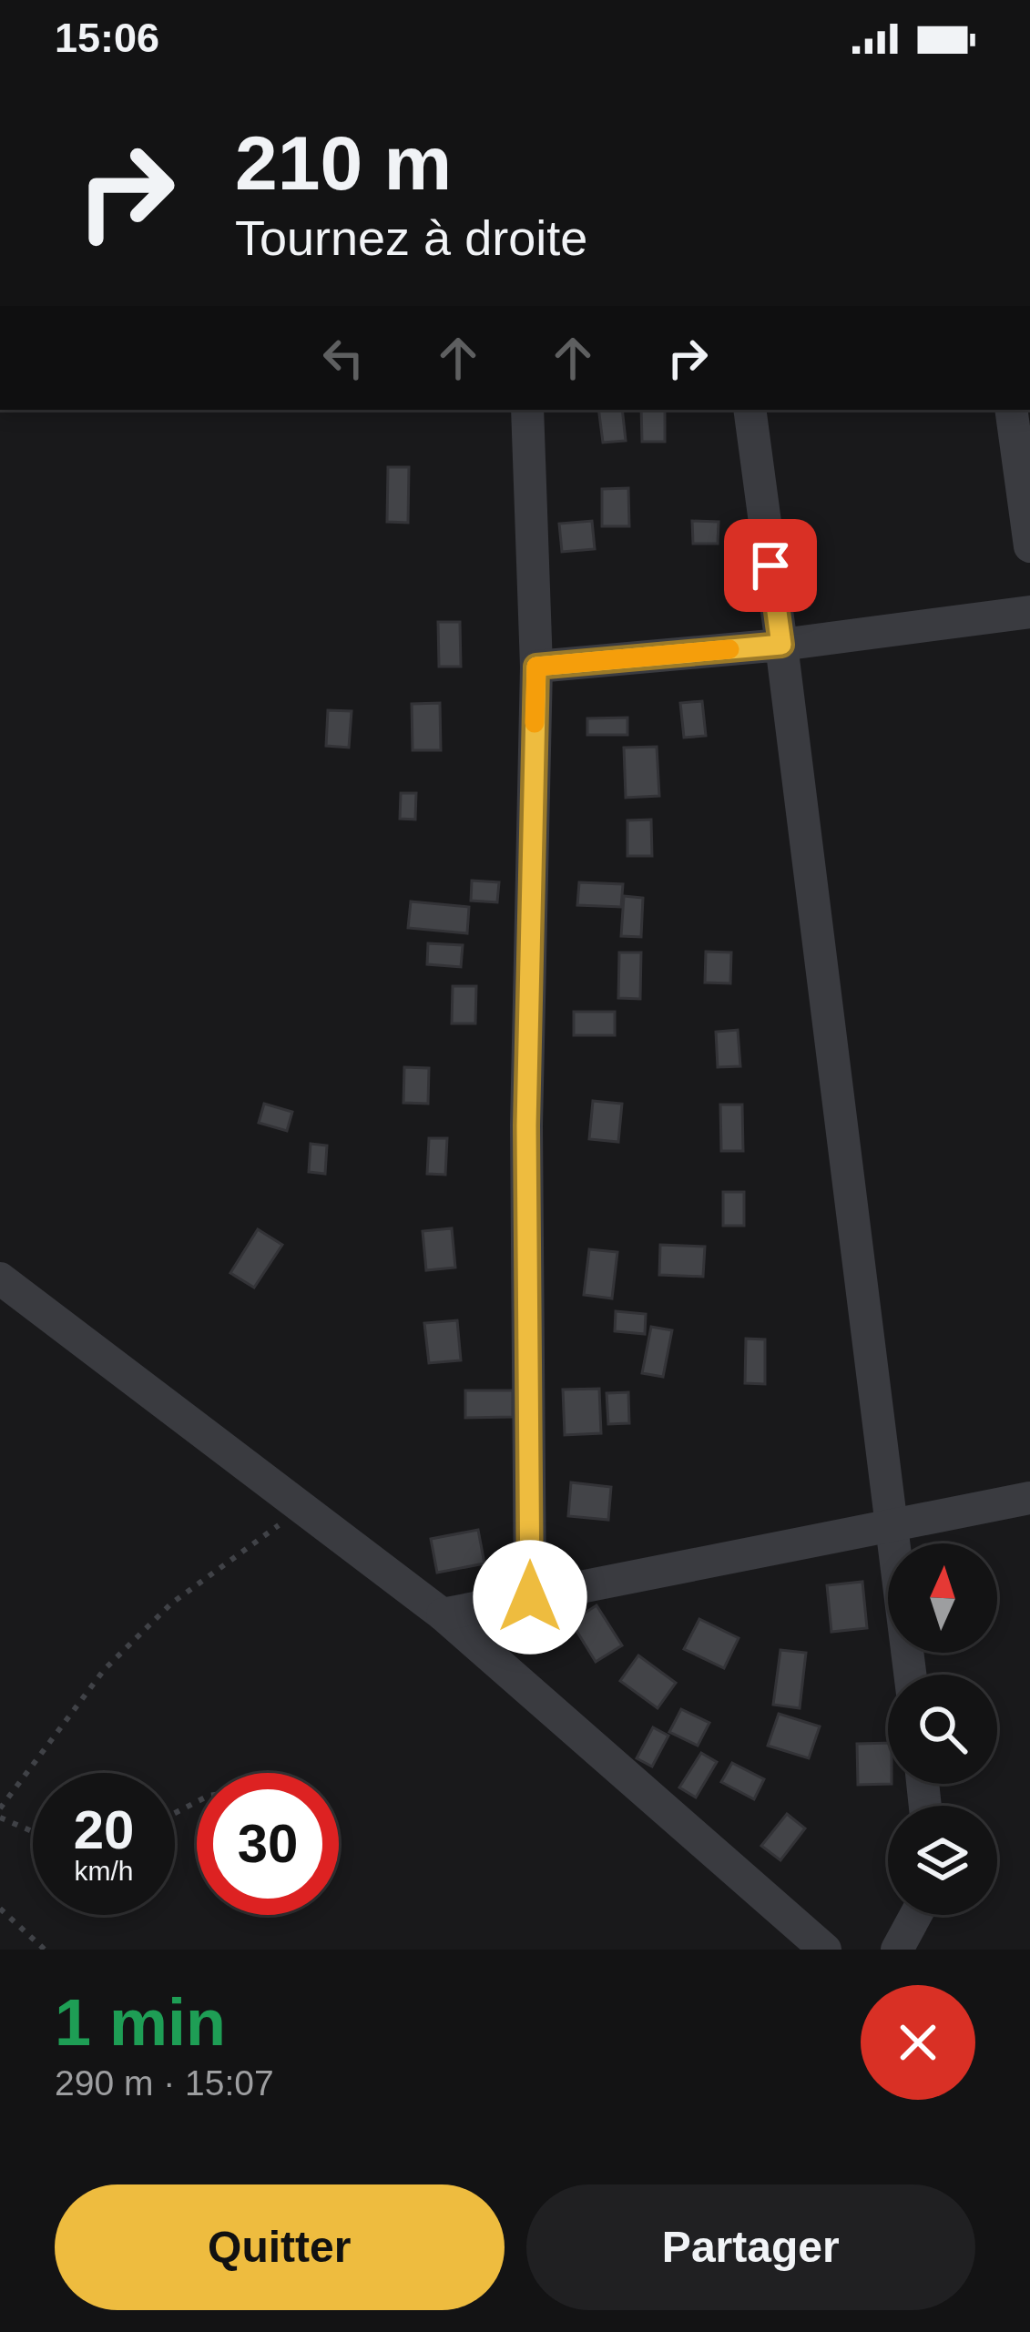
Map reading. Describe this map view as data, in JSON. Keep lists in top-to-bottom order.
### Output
{
  "north": "top",
  "page": {
    "status": "15:06",
    "turn": ["210 m", "Tournez à droite"],
    "speed": "20 km/h",
    "limit": "30",
    "heading": ["1 min", "290 m · 15:07"],
    "buttons": ["Quitter", "Partager"]
  }
}
